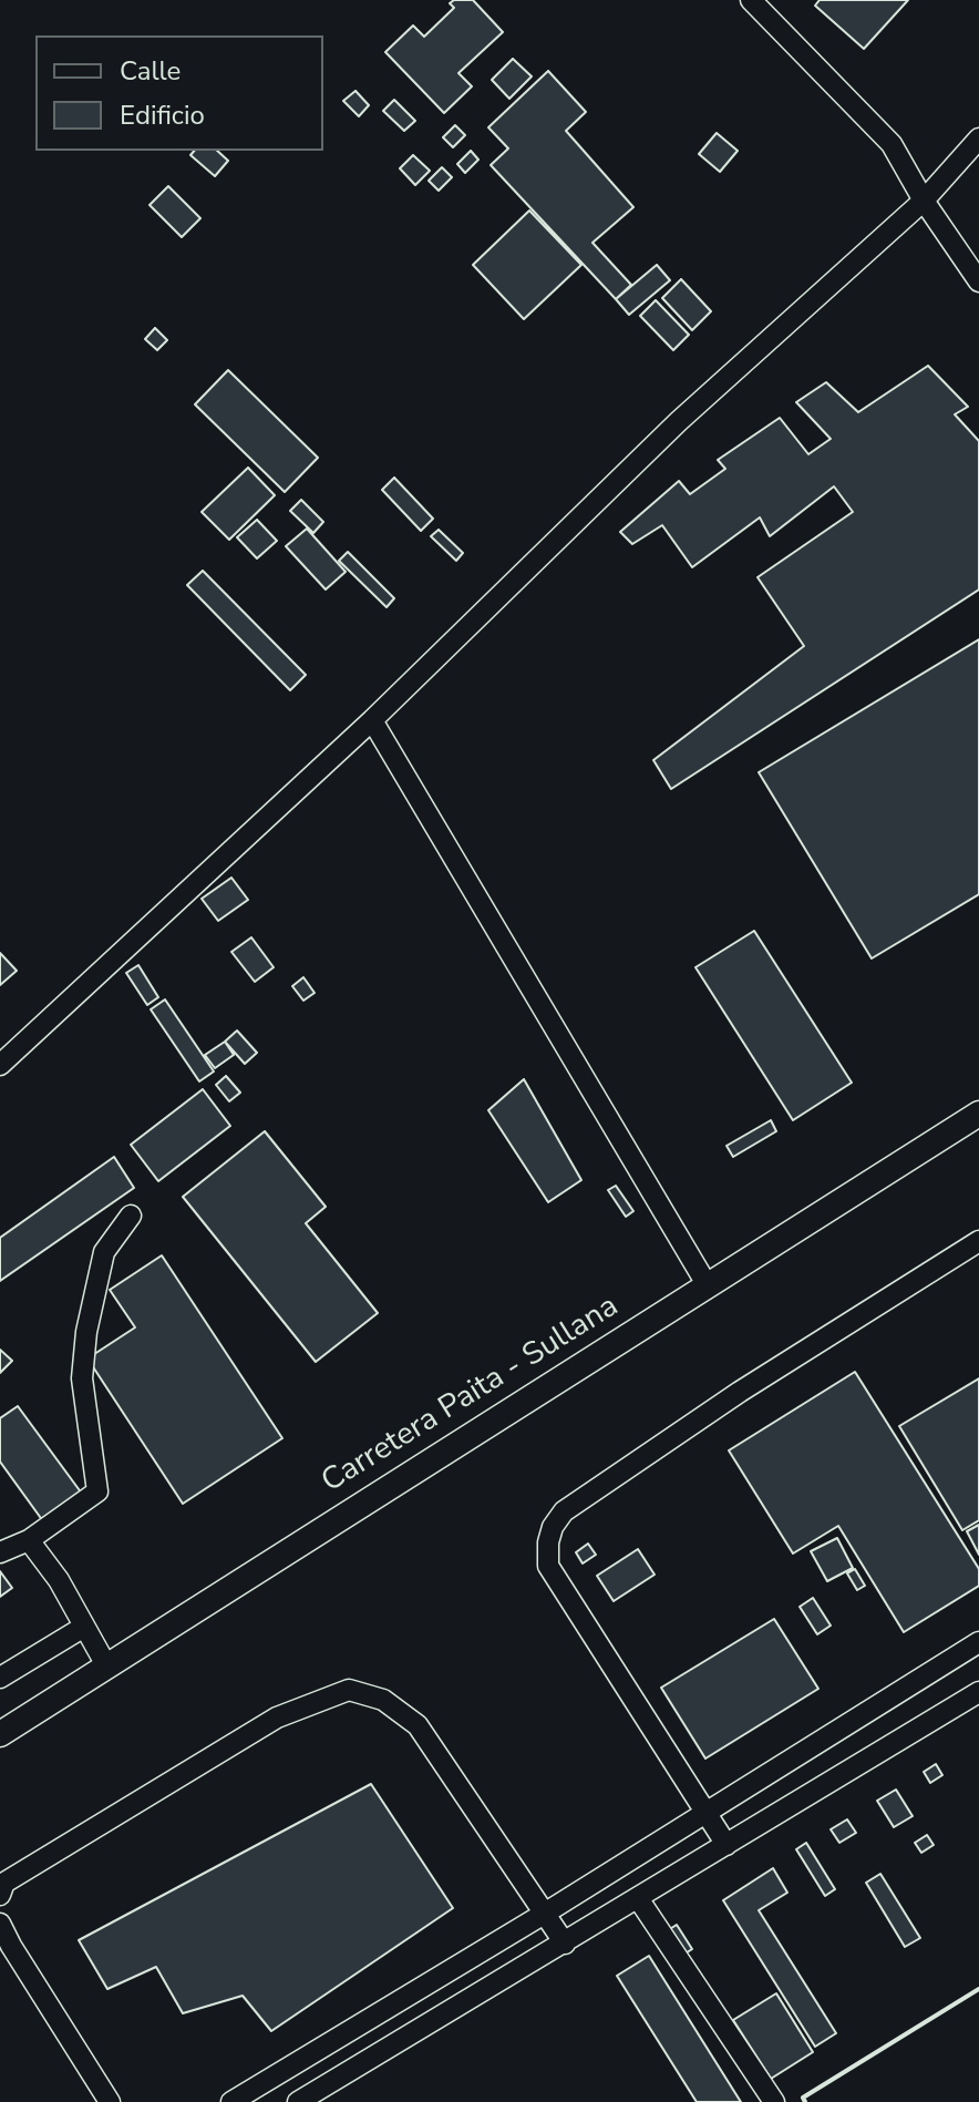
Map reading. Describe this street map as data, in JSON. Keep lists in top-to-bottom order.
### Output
{
  "streets": {
    "main road": ["Carretera Paita - Sullana"]
  },
  "legend": ["Calle", "Edificio"]
}
